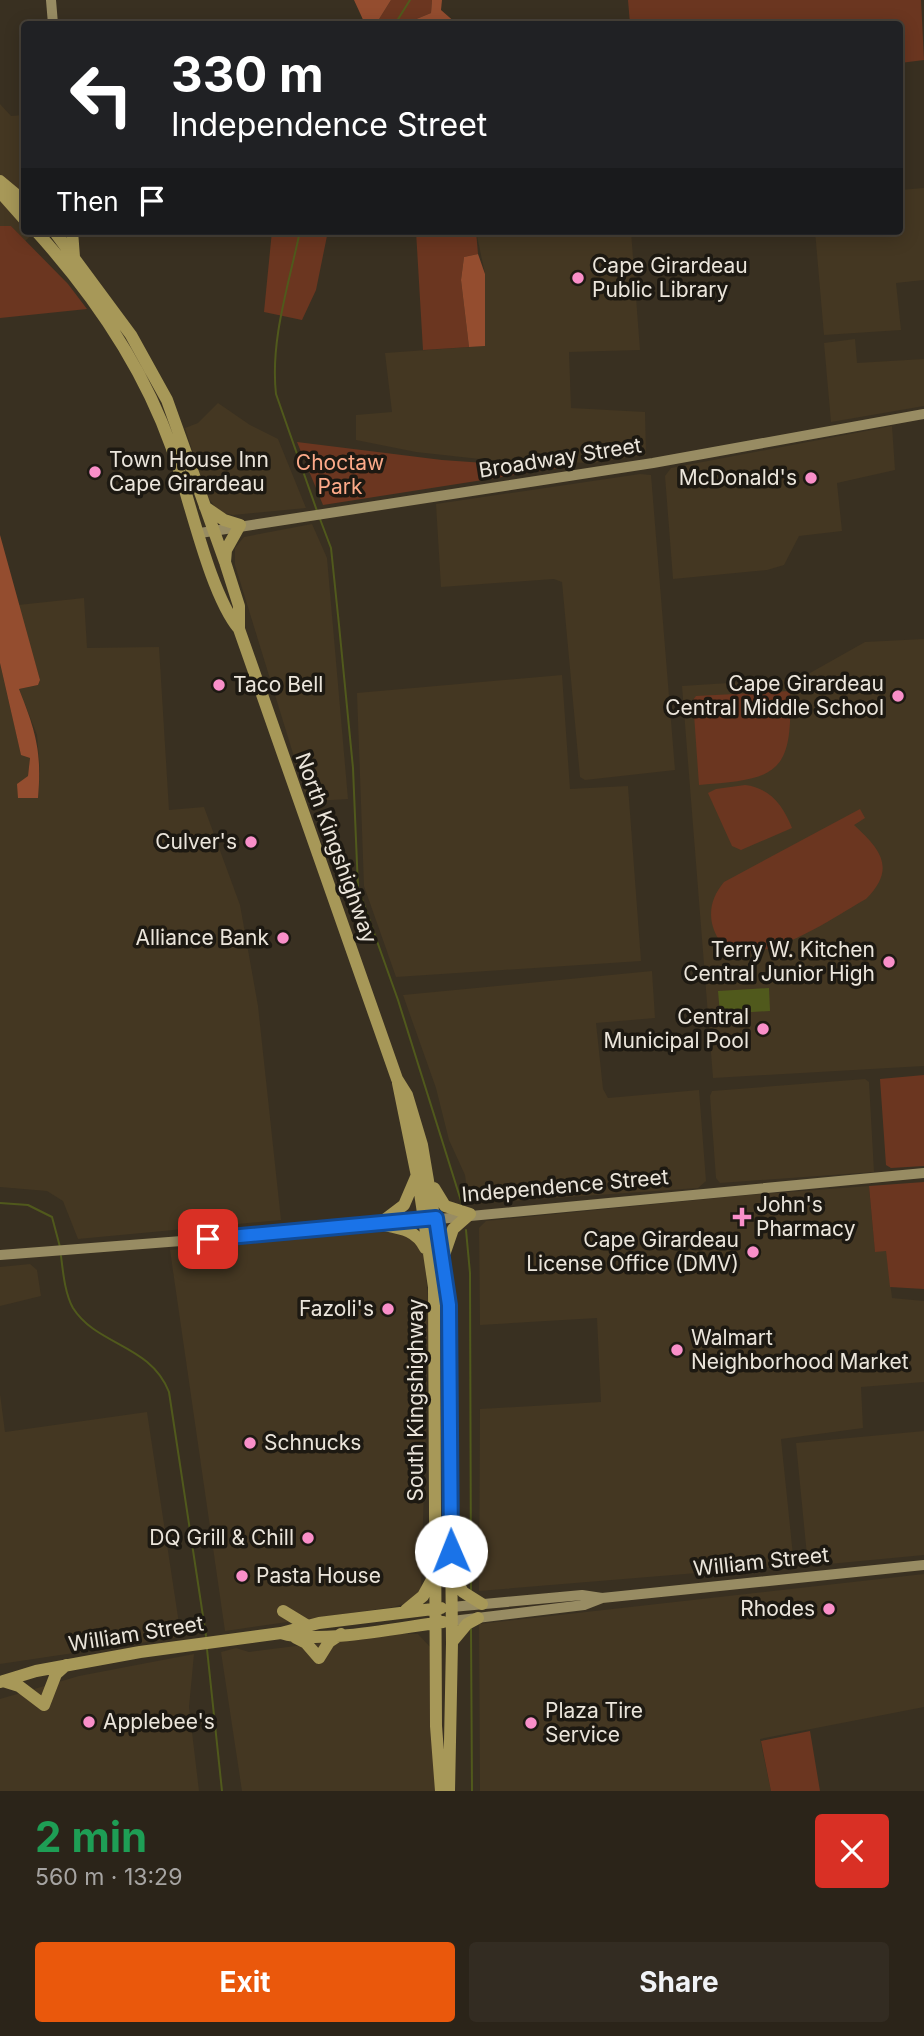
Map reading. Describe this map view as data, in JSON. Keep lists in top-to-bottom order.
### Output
{
  "streets": {
    "main road": [
      "Broadway Street",
      "North Kingshighway",
      "Independence Street",
      "South Kingshighway",
      "William Street"
    ]
  },
  "crossings": [
    ["Broadway Street", "North Kingshighway"],
    ["North Kingshighway", "Independence Street"],
    ["North Kingshighway", "South Kingshighway"],
    ["Independence Street", "South Kingshighway"],
    ["South Kingshighway", "William Street"]
  ],
  "parks": ["Choctaw Park"],
  "places": {
    "other": [
      "Cape Girardeau Public Library",
      "Town House Inn Cape Girardeau",
      "McDonald's",
      "Taco Bell",
      "Cape Girardeau Central Middle School",
      "Culver's",
      "Alliance Bank",
      "Terry W. Kitchen Central Junior High",
      "Central Municipal Pool",
      "Cape Girardeau License Office (DMV)",
      "Fazoli's",
      "Walmart Neighborhood Market",
      "Schnucks",
      "DQ Grill & Chill",
      "Pasta House",
      "Rhodes",
      "Applebee's",
      "Plaza Tire Service"
    ],
    "health": ["John's Pharmacy"]
  },
  "page": {
    "turn": ["330 m", "Independence Street"],
    "then": "Then",
    "heading": ["2 min", "560 m · 13:29"],
    "buttons": ["Exit", "Share"]
  }
}
